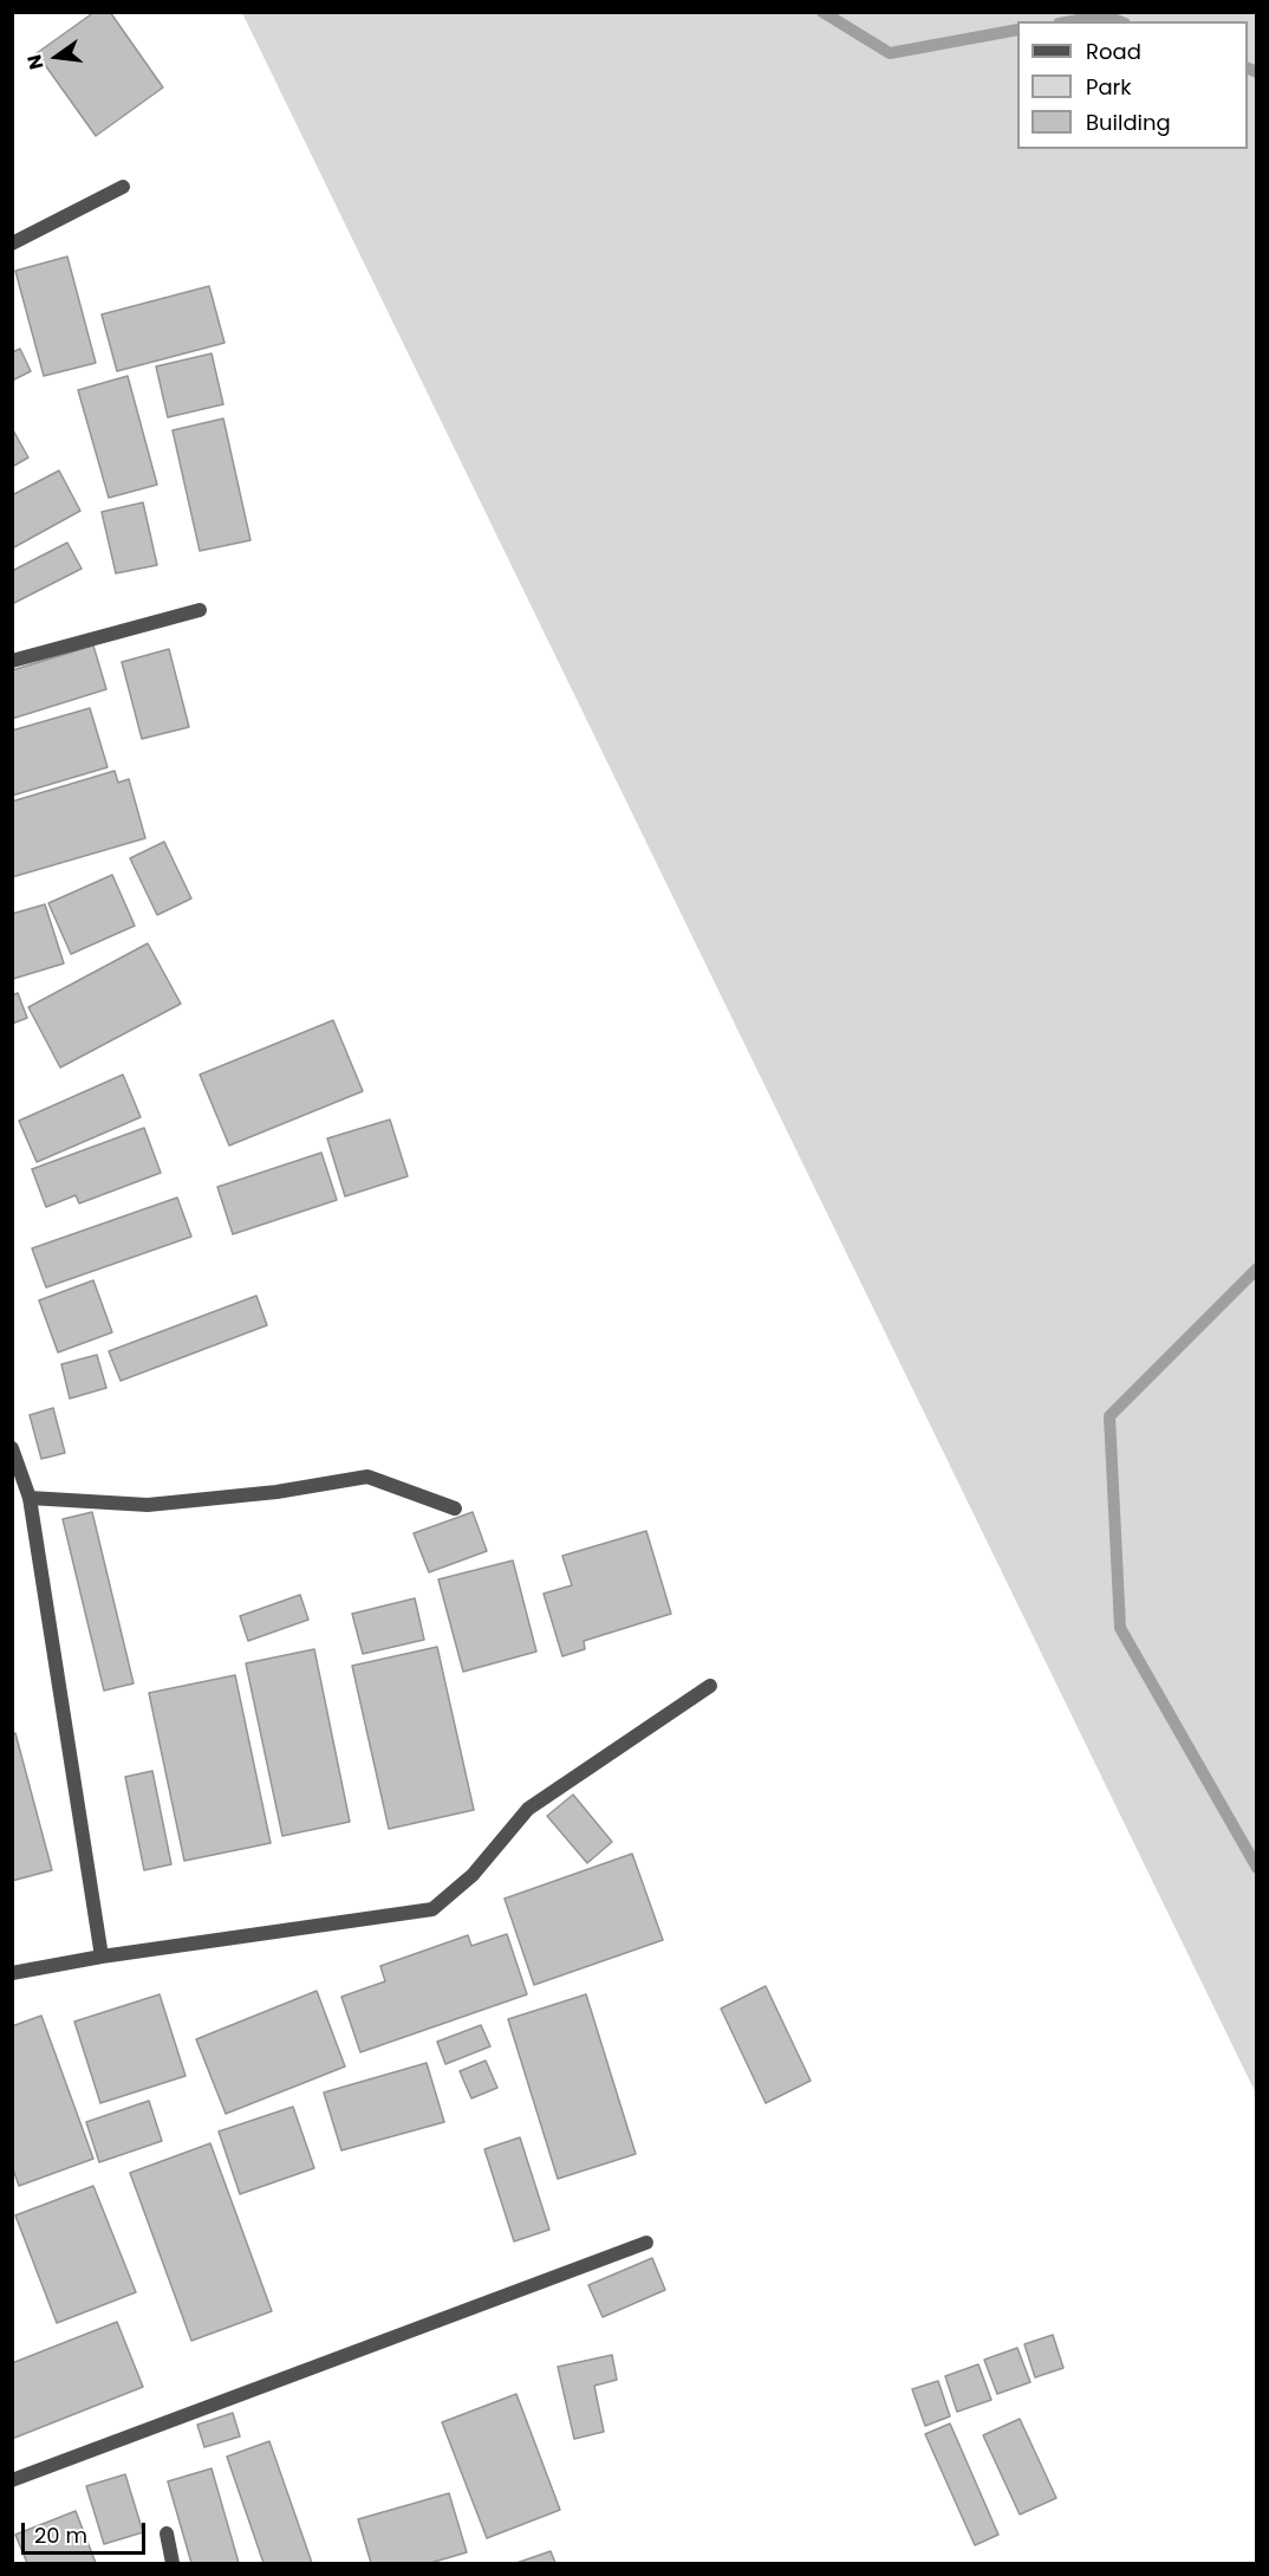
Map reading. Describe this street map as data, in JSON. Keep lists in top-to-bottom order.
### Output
{
  "legend": ["Road", "Park", "Building"],
  "scale_bar": "20 m",
  "north": "left"
}
